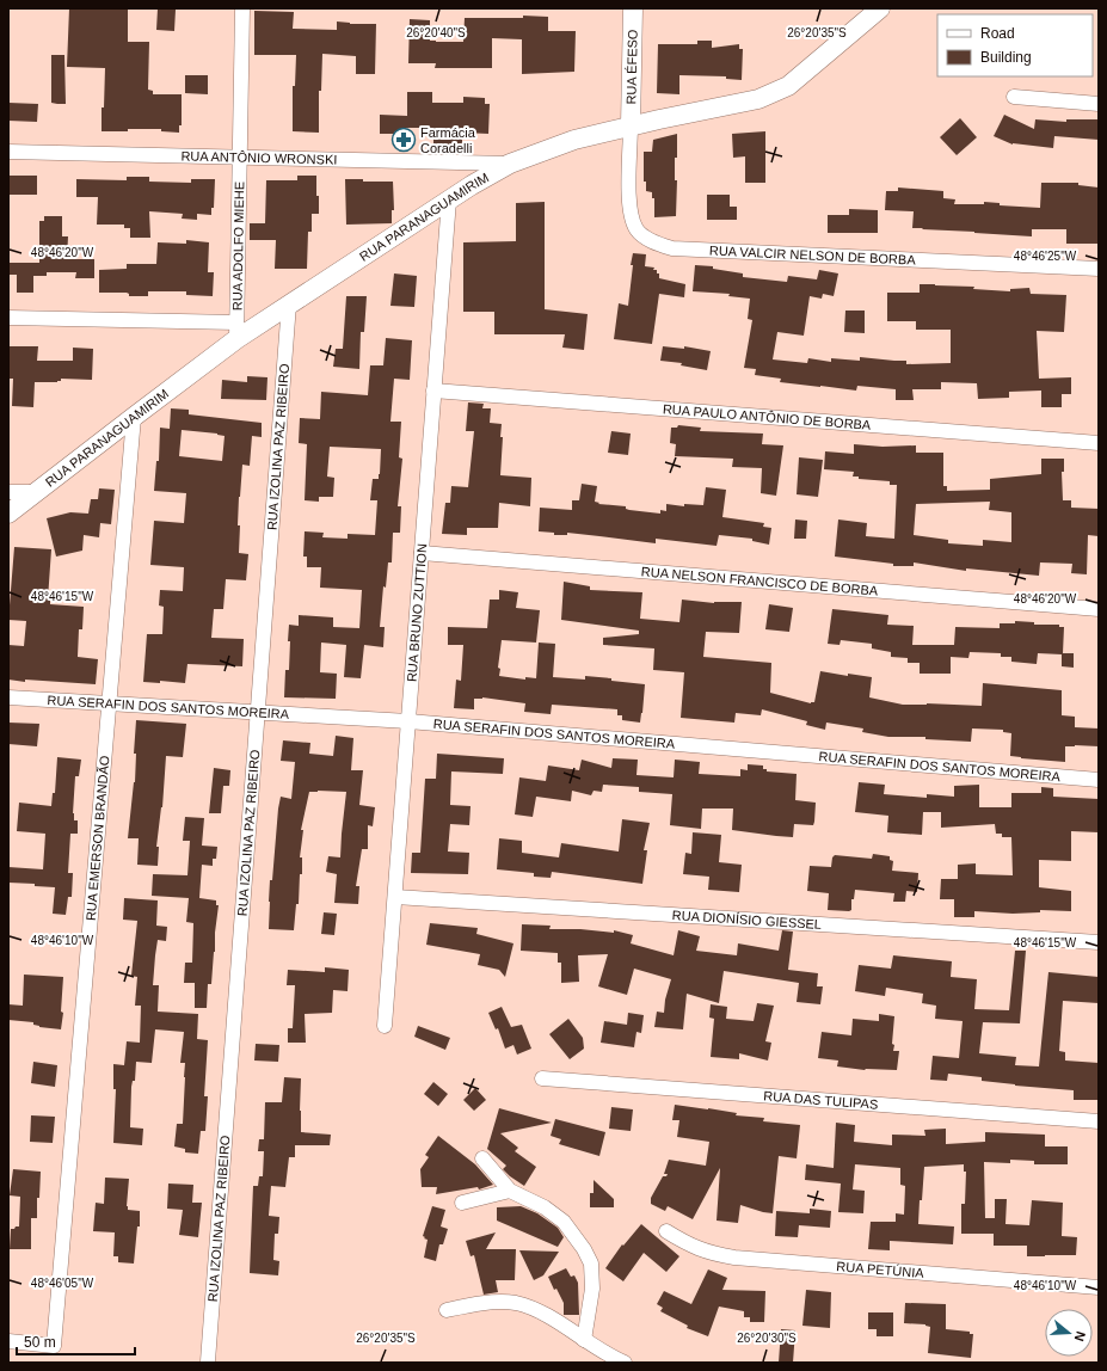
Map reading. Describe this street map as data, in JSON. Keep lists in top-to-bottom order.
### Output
{
  "streets": {
    "street": [
      "RUA ÉFESO",
      "RUA ANTÔNIO WRONSKI",
      "RUA PARANAGUAMIRIM",
      "RUA ADOLFO MIEHE",
      "RUA VALCIR NELSON DE BORBA",
      "RUA PAULO ANTÔNIO DE BORBA",
      "RUA IZOLINA PAZ RIBEIRO",
      "RUA NELSON FRANCISCO DE BORBA",
      "RUA BRUNO ZUTTION",
      "RUA SERAFIN DOS SANTOS MOREIRA",
      "RUA EMERSON BRANDÃO",
      "RUA DIONÍSIO GIESSEL",
      "RUA DAS TULIPAS",
      "RUA PETÚNIA"
    ]
  },
  "crossings": [
    ["RUA ÉFESO", "RUA PARANAGUAMIRIM"],
    ["RUA ÉFESO", "RUA VALCIR NELSON DE BORBA"],
    ["RUA ANTÔNIO WRONSKI", "RUA PARANAGUAMIRIM"],
    ["RUA ANTÔNIO WRONSKI", "RUA ADOLFO MIEHE"],
    ["RUA PARANAGUAMIRIM", "RUA ADOLFO MIEHE"],
    ["RUA PARANAGUAMIRIM", "RUA VALCIR NELSON DE BORBA"],
    ["RUA PARANAGUAMIRIM", "RUA IZOLINA PAZ RIBEIRO"],
    ["RUA PARANAGUAMIRIM", "RUA BRUNO ZUTTION"],
    ["RUA PARANAGUAMIRIM", "RUA EMERSON BRANDÃO"],
    ["RUA PAULO ANTÔNIO DE BORBA", "RUA BRUNO ZUTTION"],
    ["RUA IZOLINA PAZ RIBEIRO", "RUA SERAFIN DOS SANTOS MOREIRA"],
    ["RUA NELSON FRANCISCO DE BORBA", "RUA BRUNO ZUTTION"],
    ["RUA BRUNO ZUTTION", "RUA SERAFIN DOS SANTOS MOREIRA"],
    ["RUA BRUNO ZUTTION", "RUA DIONÍSIO GIESSEL"],
    ["RUA SERAFIN DOS SANTOS MOREIRA", "RUA EMERSON BRANDÃO"]
  ],
  "places": {
    "pharmacy": ["Farmácia Coradelli"]
  },
  "legend": ["Road", "Building"],
  "scale_bar": "50 m",
  "north": "right",
  "coordinates": [
    "26°20'40\"S",
    "26°20'35\"S",
    "48°46'20\"W",
    "48°46'25\"W",
    "48°46'15\"W",
    "48°46'10\"W",
    "48°46'05\"W",
    "26°20'30\"S"
  ]
}
